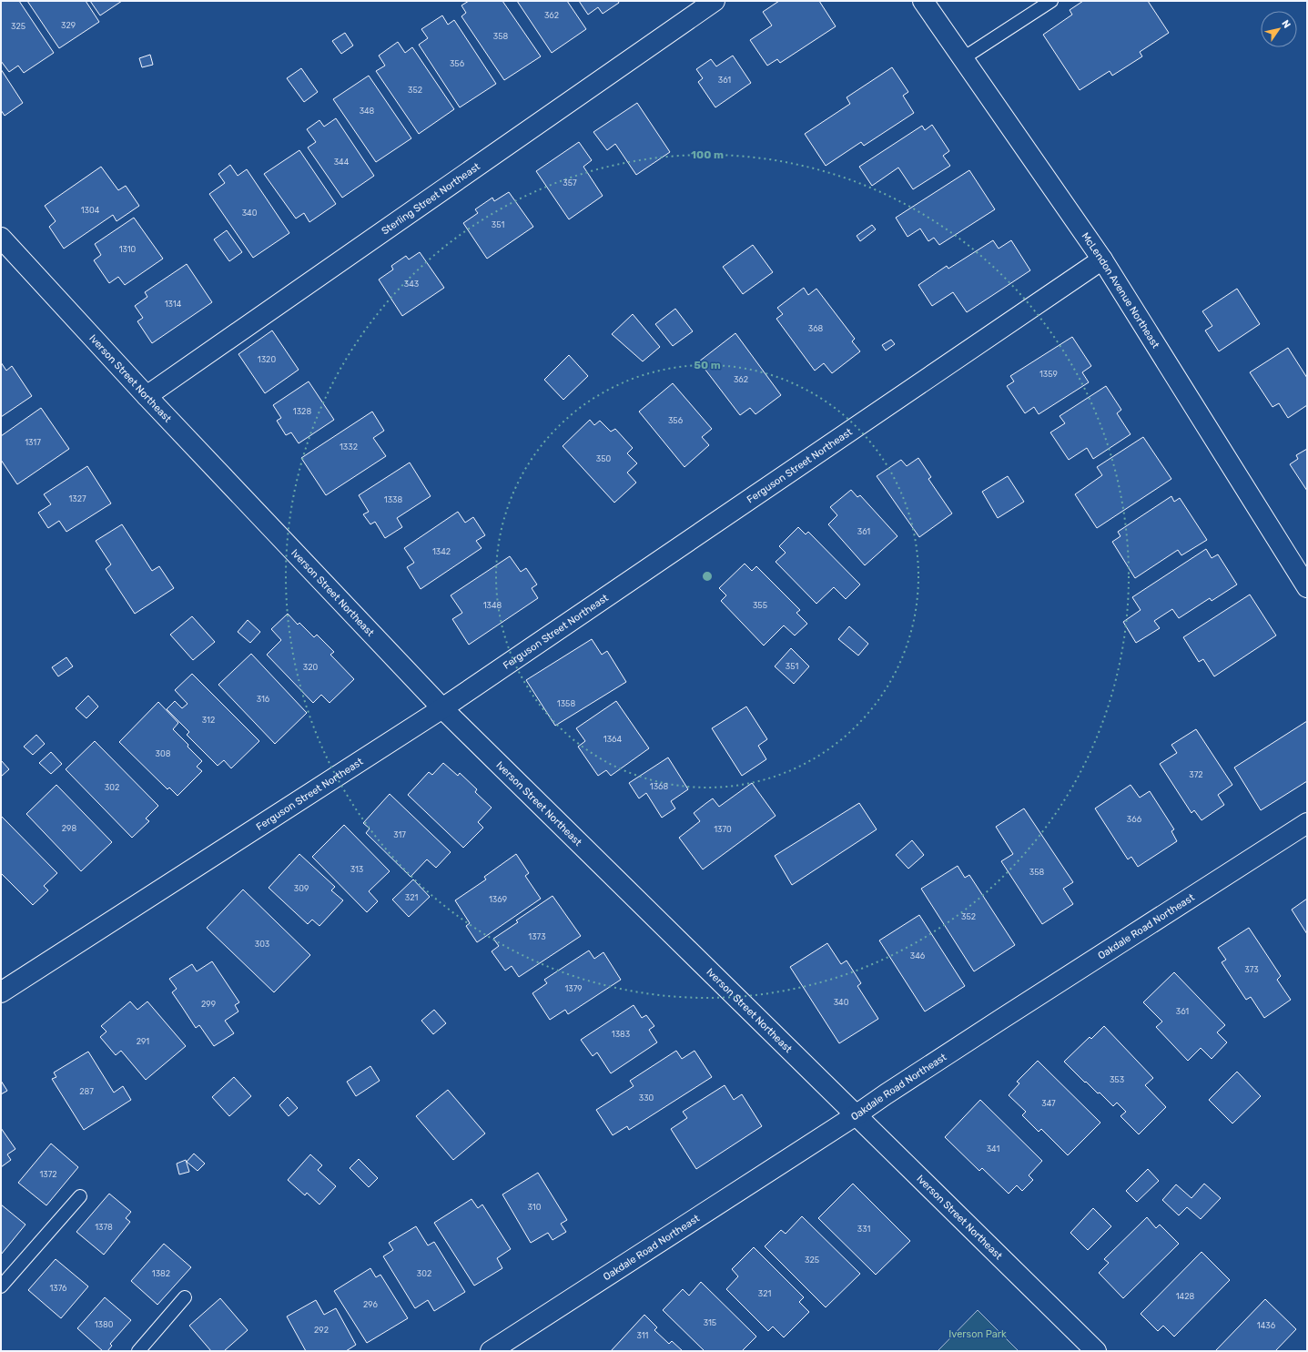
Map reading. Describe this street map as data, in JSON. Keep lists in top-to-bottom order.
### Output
{
  "streets": {
    "street": [
      "Sterling Street Northeast",
      "McLendon Avenue Northeast",
      "Iverson Street Northeast",
      "Ferguson Street Northeast",
      "Oakdale Road Northeast"
    ]
  },
  "crossings": [
    ["Sterling Street Northeast", "Iverson Street Northeast"],
    ["McLendon Avenue Northeast", "Ferguson Street Northeast"],
    ["Iverson Street Northeast", "Ferguson Street Northeast"],
    ["Iverson Street Northeast", "Oakdale Road Northeast"]
  ],
  "parks": ["Iverson Park"],
  "house_numbers": [
    "362",
    "329",
    "325",
    "358",
    "356",
    "361",
    "352",
    "348",
    "344",
    "357",
    "1304",
    "340",
    "351",
    "1310",
    "343",
    "1314",
    "368",
    "1320",
    "1359",
    "362",
    "1328",
    "356",
    "1317",
    "1332",
    "350",
    "1327",
    "1338",
    "361",
    "1342",
    "1348",
    "355",
    "351",
    "320",
    "316",
    "1358",
    "312",
    "1364",
    "308",
    "372",
    "1368",
    "302",
    "366",
    "298",
    "1370",
    "317",
    "313",
    "358",
    "309",
    "321",
    "1369",
    "352",
    "1373",
    "303",
    "346",
    "373",
    "1379",
    "340",
    "299",
    "361",
    "1383",
    "291",
    "353",
    "287",
    "330",
    "347",
    "341",
    "1372",
    "310",
    "1378",
    "331",
    "325",
    "1382",
    "302",
    "1376",
    "321",
    "1428",
    "296",
    "315",
    "1380",
    "1436",
    "292",
    "311"
  ],
  "north": "top right",
  "rings": ["100 m", "50 m"]
}
